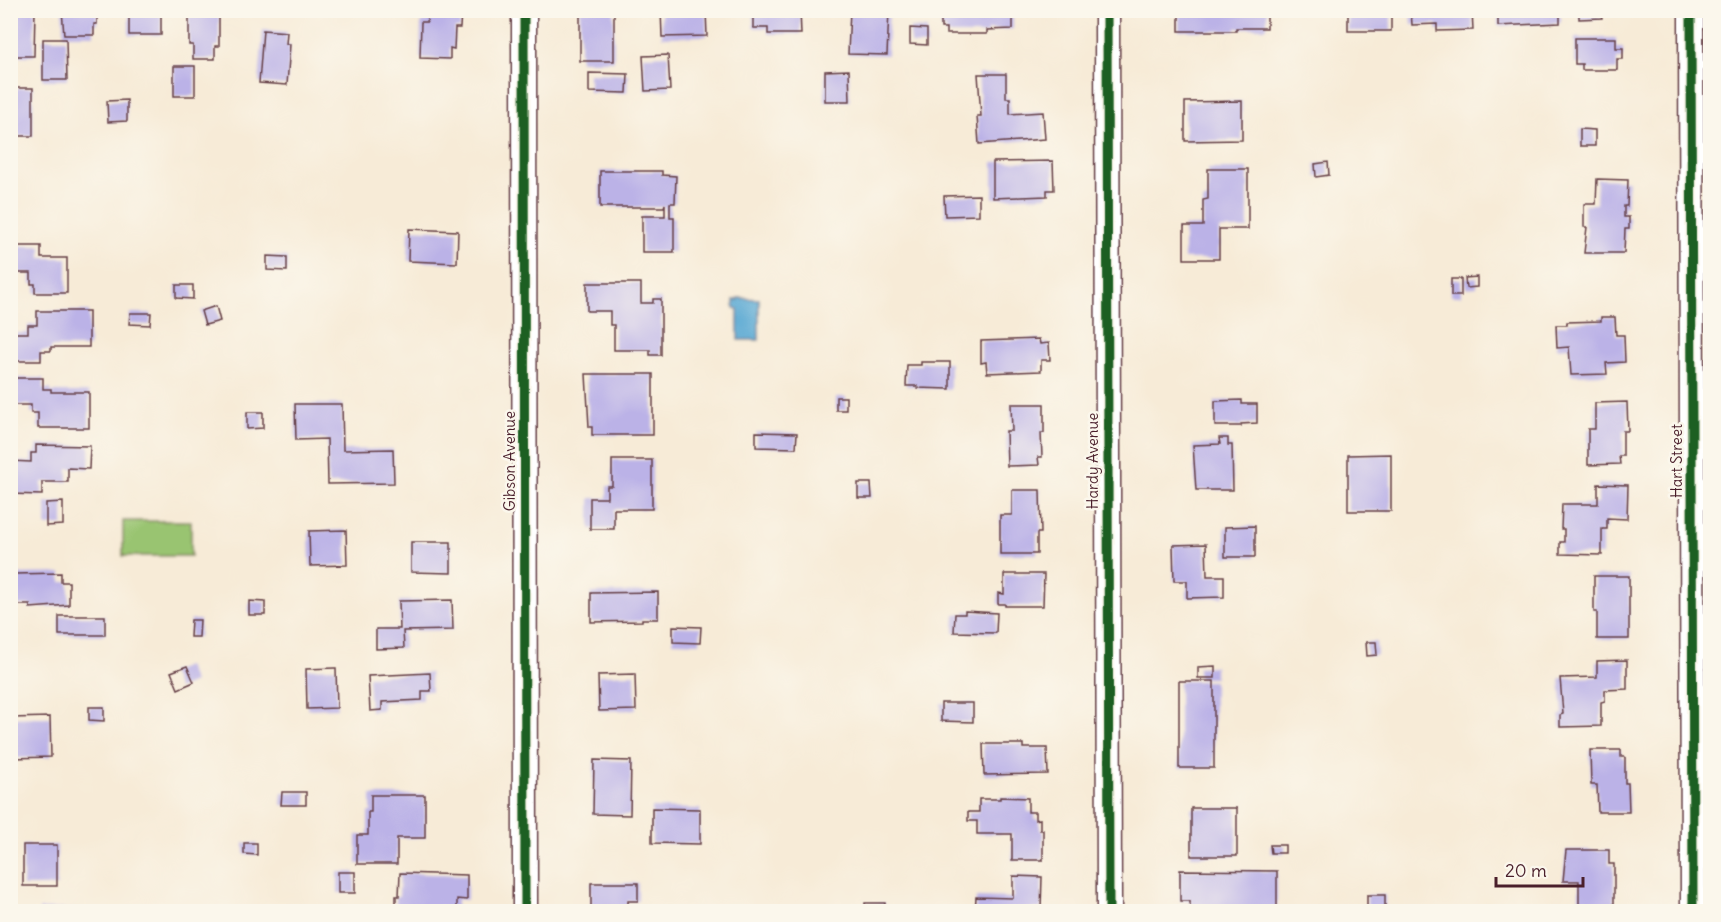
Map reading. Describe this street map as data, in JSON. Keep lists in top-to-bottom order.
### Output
{
  "streets": {
    "street": ["Gibson Avenue", "Hardy Avenue", "Hart Street"]
  },
  "scale_bar": "20 m"
}
